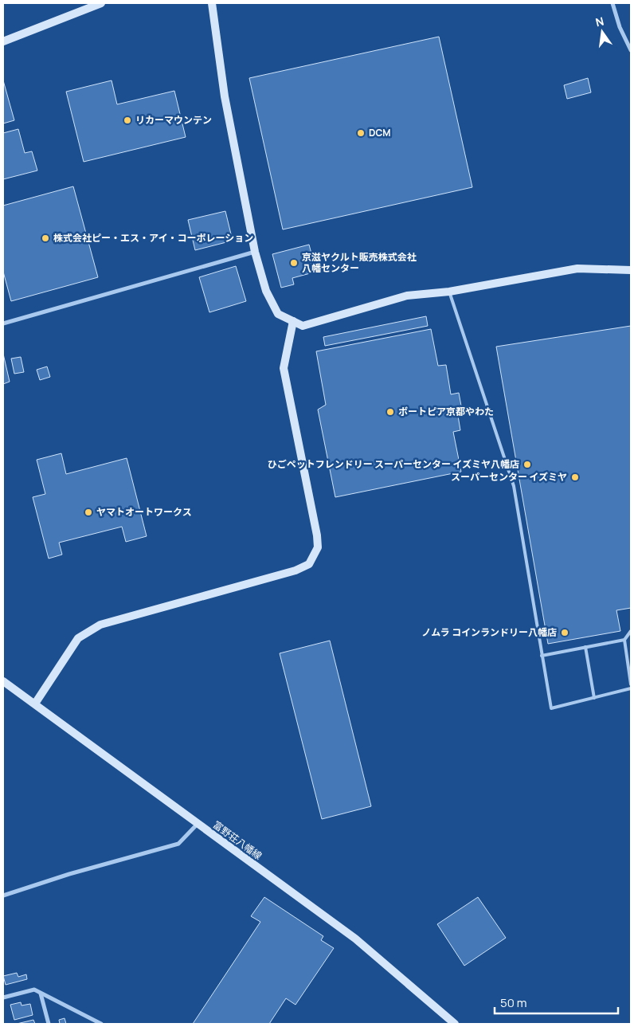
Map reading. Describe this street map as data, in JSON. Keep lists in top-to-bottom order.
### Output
{
  "streets": {
    "street": ["富野荘八幡線"]
  },
  "places": [
    "リカーマウンテン",
    "DCM",
    "株式会社ピー・エス・アイ・コーポレーション",
    "京滋ヤクルト販売株式会社 八幡センター",
    "ボートピア京都やわた",
    "ひごペットフレンドリー スーパーセンター イズミヤ八幡店",
    "スーパーセンター イズミヤ",
    "ヤマトオートワークス",
    "ノムラ コインランドリー八幡店"
  ],
  "scale_bar": "50 m",
  "north": "top"
}
